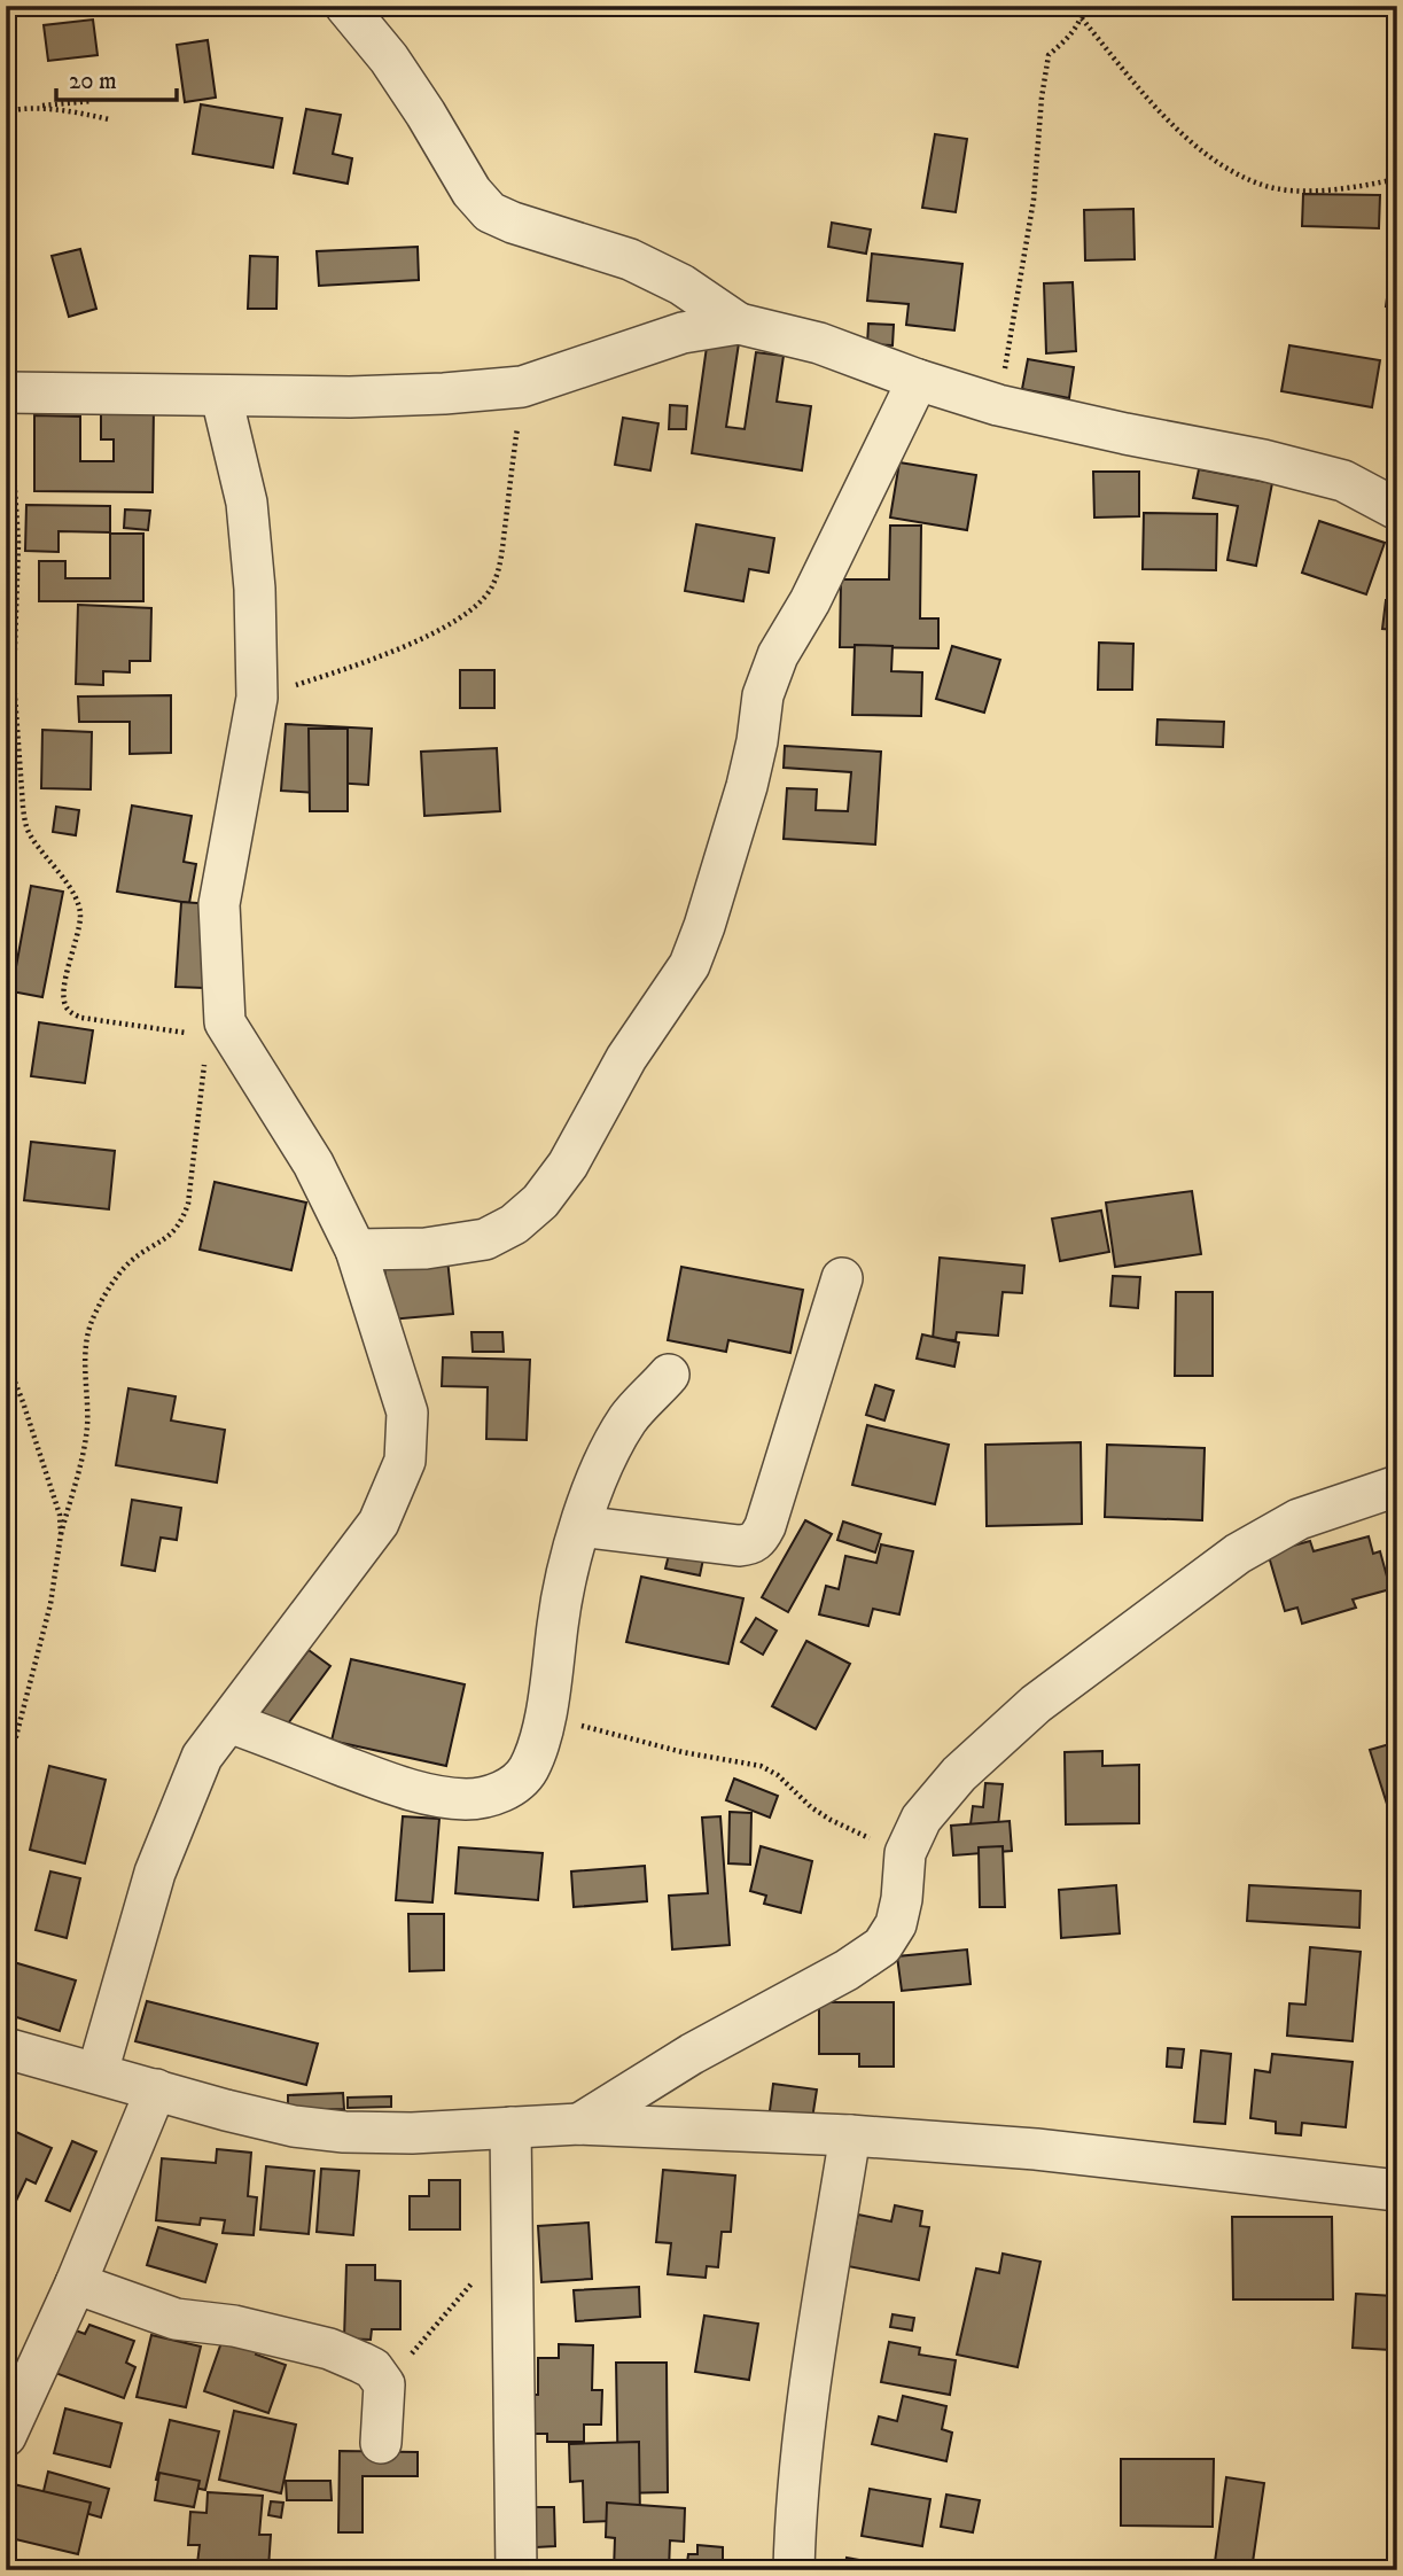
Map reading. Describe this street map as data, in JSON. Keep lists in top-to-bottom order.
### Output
{
  "scale_bar": "20 m"
}
